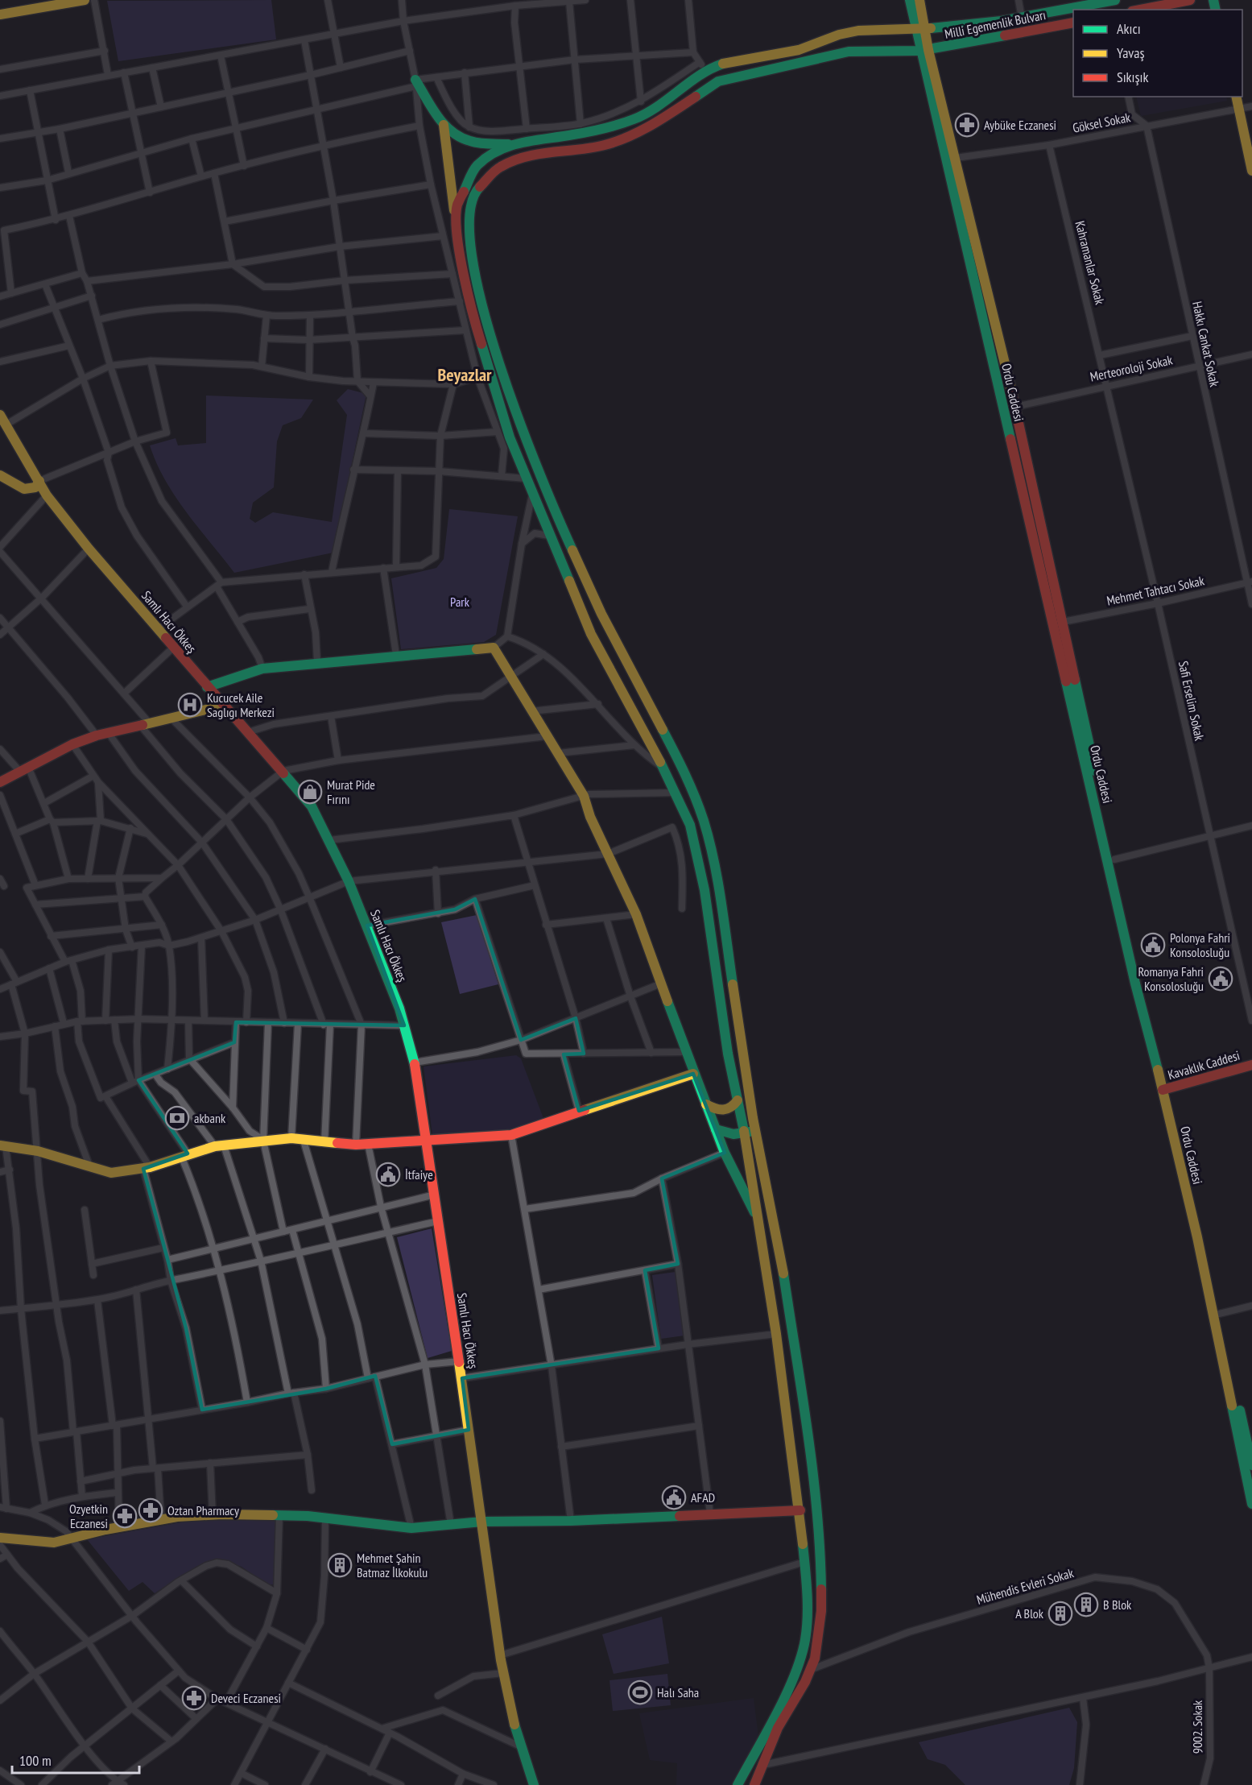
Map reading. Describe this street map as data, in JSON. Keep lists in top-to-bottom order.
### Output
{
  "streets": {
    "main road": [
      "Milli Egemenlik Bulvarı",
      "Ordu Caddesi",
      "Samlı Hacı Ökkeş",
      "Kavaklık Caddesi"
    ],
    "street": [
      "Göksel Sokak",
      "Kahramanlar Sokak",
      "Hakkı Cankat Sokak",
      "Merteoroloji Sokak",
      "Mehmet Tahtacı Sokak",
      "Safi Erselim Sokak",
      "Mühendis Evleri Sokak",
      "9002. Sokak"
    ]
  },
  "crossings": [
    ["Milli Egemenlik Bulvarı", "Ordu Caddesi"],
    ["Milli Egemenlik Bulvarı", "Mühendis Evleri Sokak"],
    ["Göksel Sokak", "Kahramanlar Sokak"],
    ["Göksel Sokak", "Hakkı Cankat Sokak"],
    ["Göksel Sokak", "Ordu Caddesi"],
    ["Kahramanlar Sokak", "Merteoroloji Sokak"],
    ["Kahramanlar Sokak", "Safi Erselim Sokak"],
    ["Hakkı Cankat Sokak", "Merteoroloji Sokak"],
    ["Hakkı Cankat Sokak", "Mehmet Tahtacı Sokak"],
    ["Merteoroloji Sokak", "Ordu Caddesi"],
    ["Merteoroloji Sokak", "Safi Erselim Sokak"],
    ["Ordu Caddesi", "Mehmet Tahtacı Sokak"],
    ["Ordu Caddesi", "Kavaklık Caddesi"],
    ["Mehmet Tahtacı Sokak", "Safi Erselim Sokak"],
    ["Mühendis Evleri Sokak", "9002. Sokak"]
  ],
  "districts": ["Beyazlar"],
  "parks": ["Park"],
  "places": {
    "pharmacy": [
      "Aybüke Eczanesi",
      "Oztan Pharmacy",
      "Ozyetkin Eczanesi",
      "Deveci Eczanesi"
    ],
    "hospital": ["Kucucek Aile Saglıgı Merkezi"],
    "shop": ["Murat Pide Fırını"],
    "public building": [
      "Polonya Fahri Konsolosluğu",
      "Romanya Fahri Konsolosluğu",
      "İtfaiye",
      "AFAD"
    ],
    "bank": ["akbank"],
    "building": ["Mehmet Şahin Batmaz İlkokulu", "B Blok", "A Blok"],
    "sports": ["Halı Saha"]
  },
  "legend": ["Akıcı", "Yavaş", "Sıkışık"],
  "scale_bar": "100 m"
}
